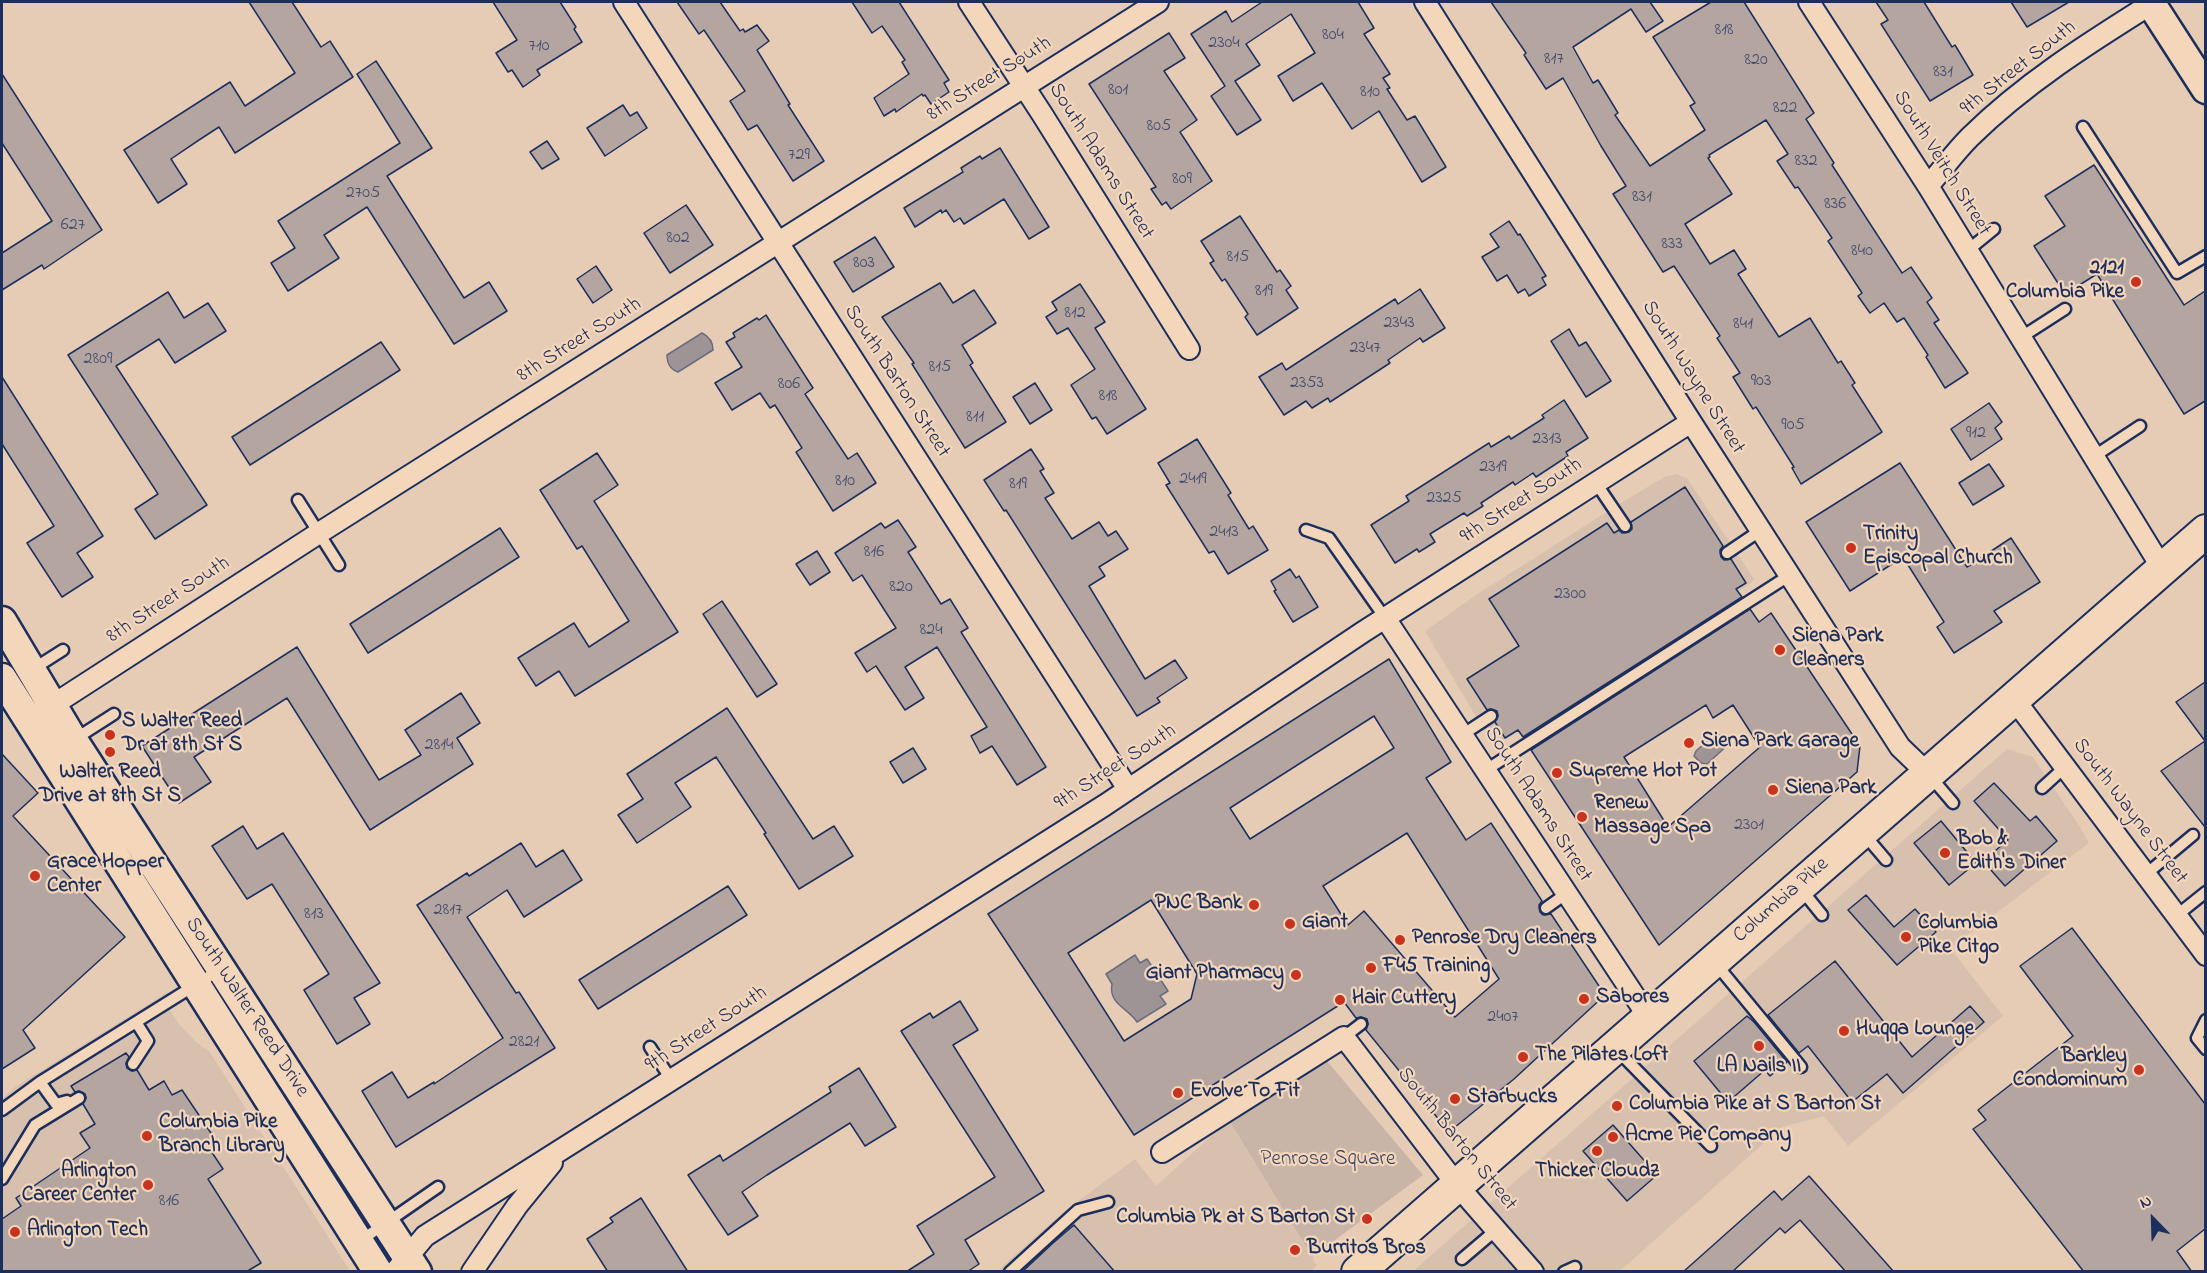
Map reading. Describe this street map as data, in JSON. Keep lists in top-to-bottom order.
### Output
{
  "streets": {
    "main road": ["Columbia Pike"],
    "street": [
      "9th Street South",
      "8th Street South",
      "South Adams Street",
      "South Veitch Street",
      "South Wayne Street",
      "South Barton Street",
      "South Walter Reed Drive"
    ]
  },
  "crossings": [
    ["9th Street South", "South Adams Street"],
    ["9th Street South", "South Veitch Street"],
    ["9th Street South", "South Wayne Street"],
    ["9th Street South", "South Barton Street"],
    ["9th Street South", "South Walter Reed Drive"],
    ["8th Street South", "South Adams Street"],
    ["8th Street South", "South Barton Street"],
    ["8th Street South", "South Walter Reed Drive"],
    ["South Adams Street", "Columbia Pike"],
    ["South Veitch Street", "Columbia Pike"],
    ["South Wayne Street", "Columbia Pike"],
    ["South Barton Street", "Columbia Pike"]
  ],
  "parks": ["Penrose Square"],
  "places": [
    "2121 Columbia Pike",
    "Trinity Episcopal Church",
    "Siena Park Cleaners",
    "S Walter Reed Dr at 8th St S",
    "Siena Park Garage",
    "Walter Reed Drive at 8th St S",
    "Supreme Hot Pot",
    "Siena Park",
    "Renew Massage Spa",
    "Bob & Edith's Diner",
    "Grace Hopper Center",
    "PNC Bank",
    "Giant",
    "Columbia Pike Citgo",
    "Penrose Dry Cleaners",
    "F45 Training",
    "Giant Pharmacy",
    "Sabores",
    "Hair Cuttery",
    "Huqqa Lounge",
    "LA Nails II",
    "The Pilates Loft",
    "Barkley Condominum",
    "Evolve To Fit",
    "Starbucks",
    "Columbia Pike at S Barton St",
    "Columbia Pike Branch Library",
    "Acme Pie Company",
    "Thicker Cloudz",
    "Arlington Career Center",
    "Columbia Pk at S Barton St",
    "Arlington Tech",
    "Burritos Bros"
  ],
  "house_numbers": [
    "818",
    "804",
    "2304",
    "710",
    "817",
    "820",
    "831",
    "801",
    "810",
    "822",
    "805",
    "729",
    "832",
    "809",
    "2705",
    "831",
    "836",
    "627",
    "802",
    "833",
    "840",
    "815",
    "803",
    "819",
    "812",
    "2343",
    "841",
    "2347",
    "2809",
    "815",
    "903",
    "2353",
    "806",
    "818",
    "811",
    "905",
    "912",
    "2313",
    "2319",
    "2419",
    "810",
    "819",
    "2325",
    "2413",
    "816",
    "820",
    "2300",
    "824",
    "2814",
    "2301",
    "2817",
    "813",
    "2407",
    "2821",
    "816"
  ],
  "north": "top left"
}
